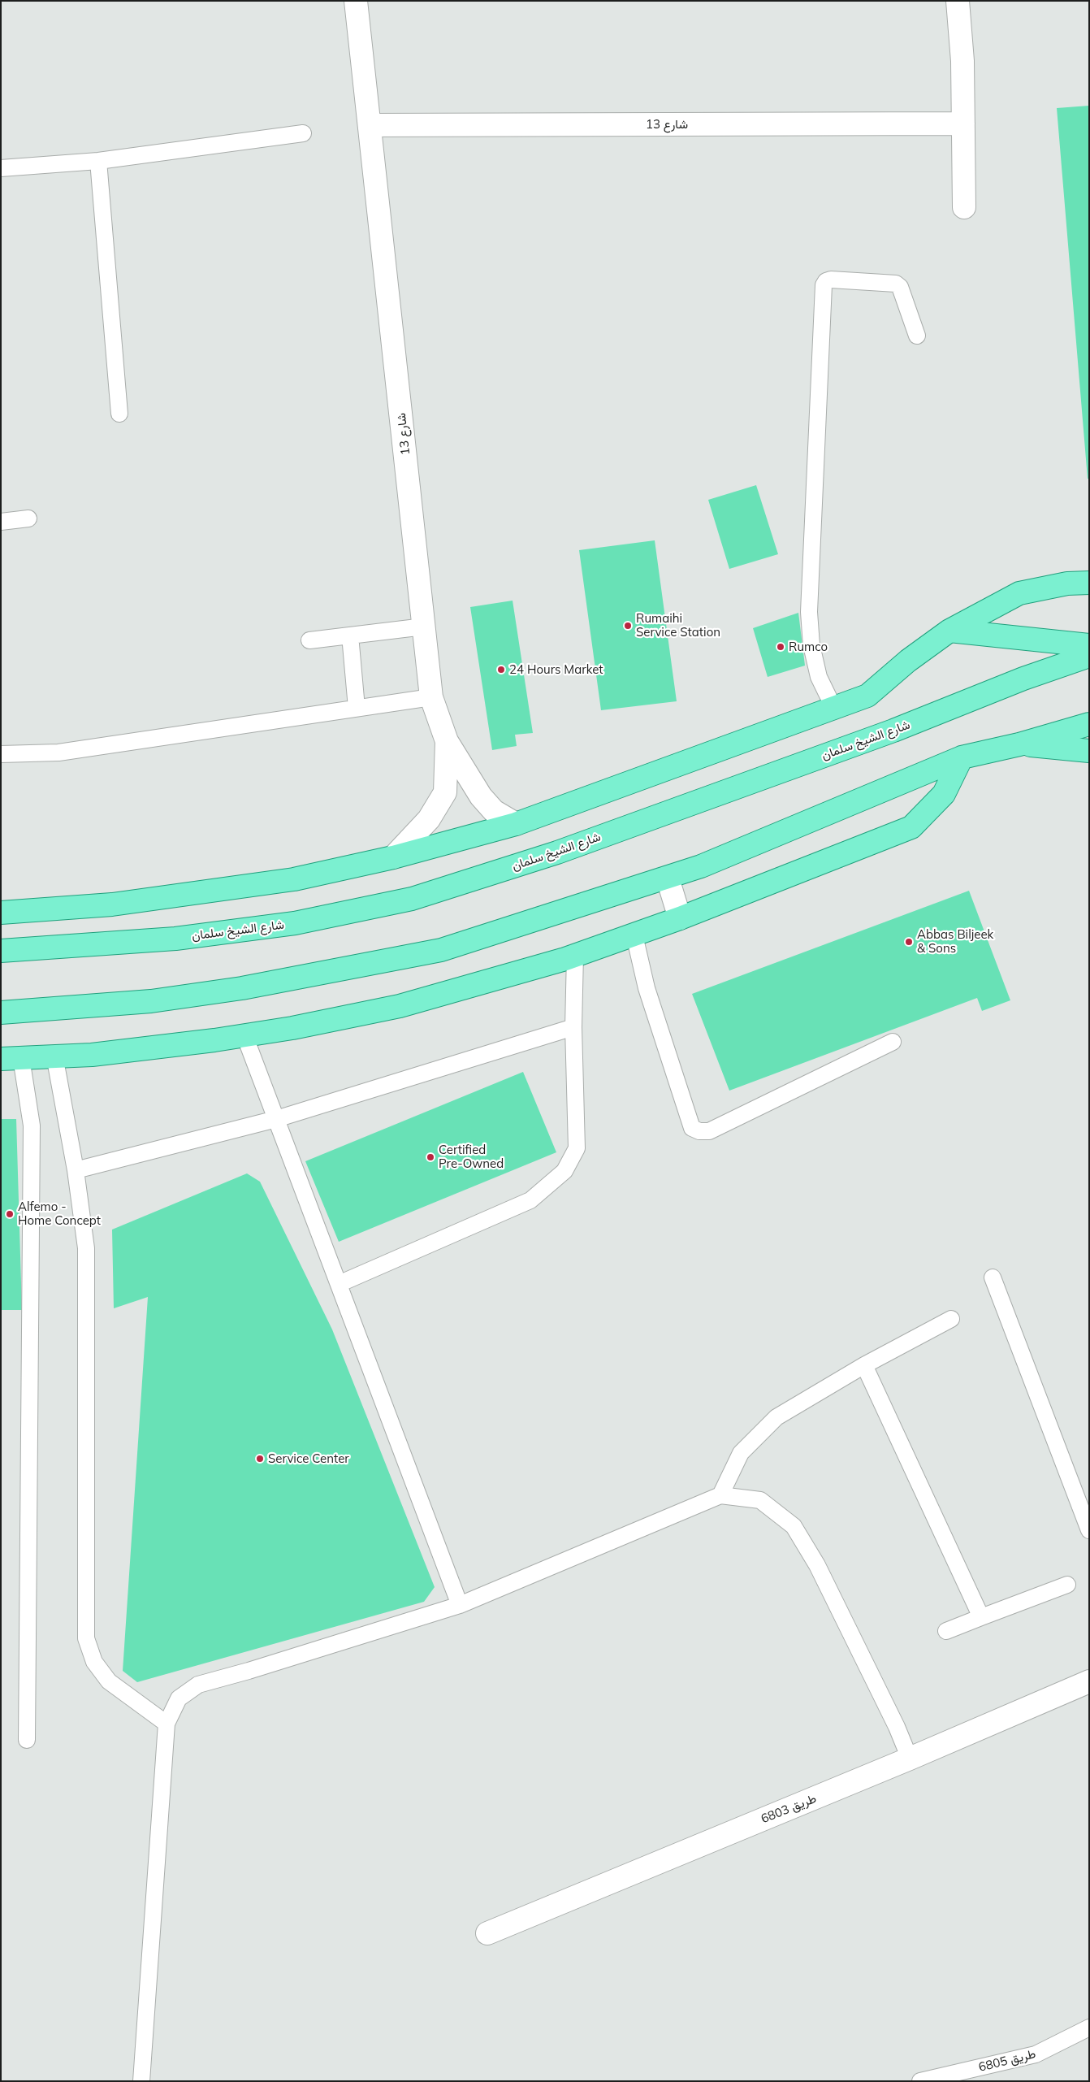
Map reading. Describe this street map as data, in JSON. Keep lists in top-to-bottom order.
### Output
{
  "streets": {
    "main road": ["شارع الشيخ سلمان"],
    "street": ["شارع 13", "طريق 6803"],
    "lane": ["طريق 6805"]
  },
  "places": [
    "Rumaihi Service Station",
    "Rumco",
    "24 Hours Market",
    "Abbas Biljeek & Sons",
    "Certified Pre-Owned",
    "Alfemo - Home Concept",
    "Service Center"
  ]
}
